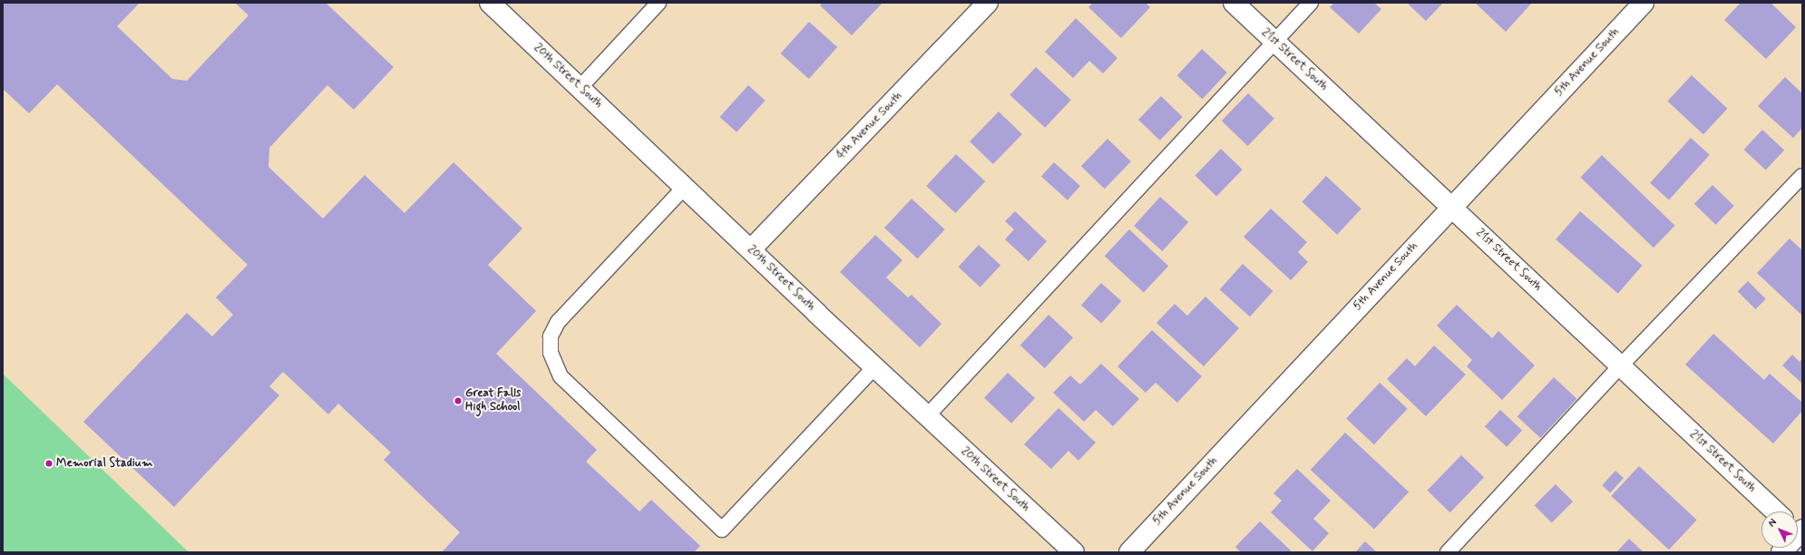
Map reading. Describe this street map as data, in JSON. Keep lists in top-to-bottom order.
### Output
{
  "streets": {
    "street": [
      "21st Street South",
      "5th Avenue South",
      "20th Street South",
      "4th Avenue South"
    ]
  },
  "crossings": [
    ["21st Street South", "5th Avenue South"],
    ["20th Street South", "4th Avenue South"]
  ],
  "places": ["Great Falls High School", "Memorial Stadium"],
  "north": "top left"
}
